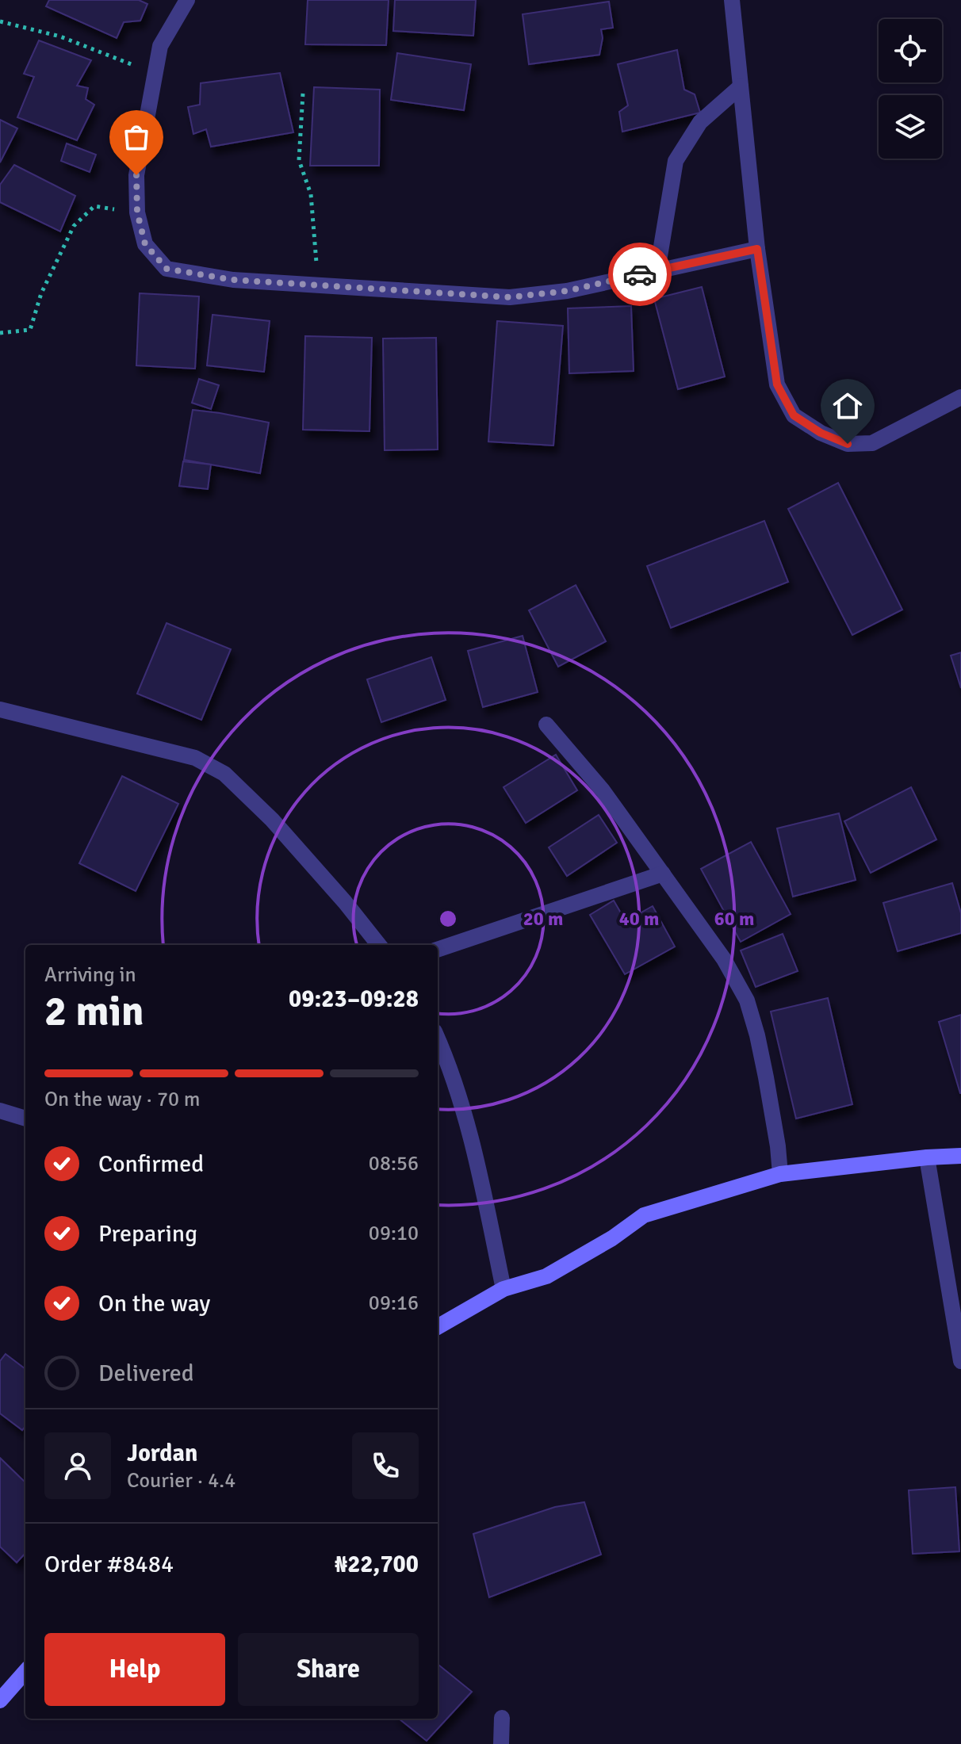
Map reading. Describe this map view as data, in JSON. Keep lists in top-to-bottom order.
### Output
{
  "page": {
    "heading": ["2 min", "Arriving in", "09:23–09:28"],
    "panel": [
      "Jordan",
      "Courier · 4.4",
      "Order #8484",
      "₦22,700"
    ],
    "bar": "On the way · 70 m",
    "list": [
      ["Confirmed", "08:56"],
      ["Preparing", "09:10"],
      ["On the way", "09:16"],
      "Delivered"
    ],
    "buttons": ["Help", "Share"]
  },
  "rings": ["20 m", "40 m", "60 m"]
}
